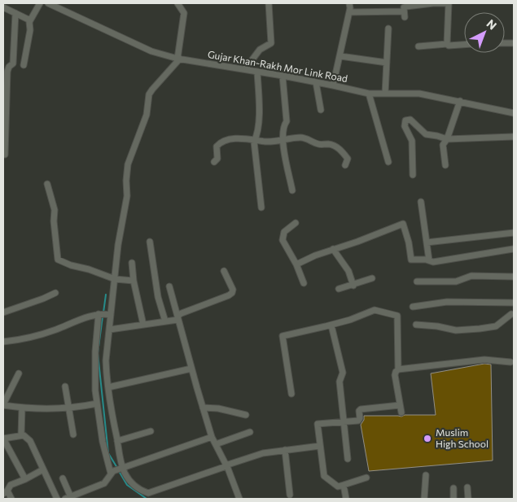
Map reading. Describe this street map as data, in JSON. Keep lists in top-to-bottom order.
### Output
{
  "streets": {
    "street": ["Gujar Khan-Rakh Mor Link Road"]
  },
  "places": ["Muslim High School"],
  "north": "top right"
}
